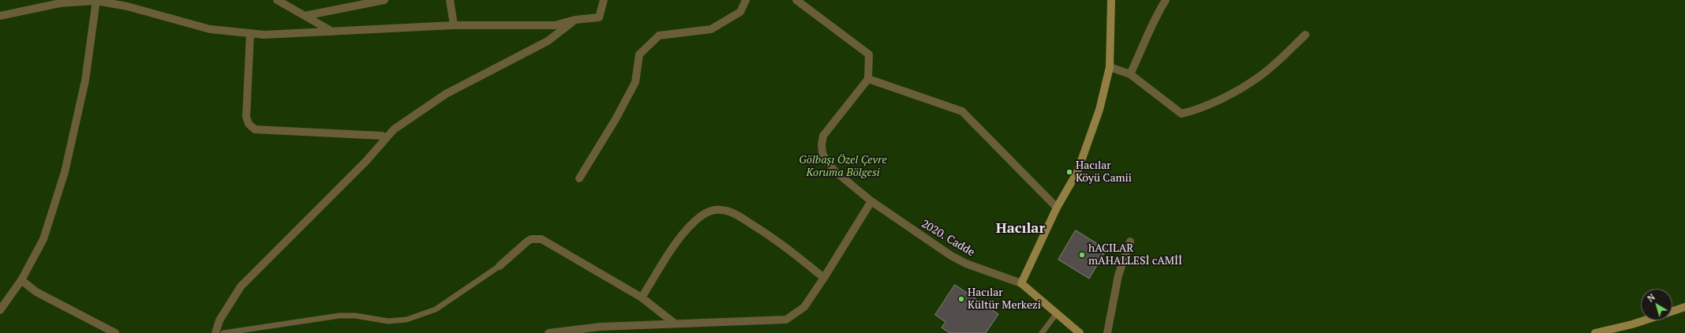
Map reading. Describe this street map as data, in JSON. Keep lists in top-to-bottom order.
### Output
{
  "streets": {
    "street": ["2020. Cadde"]
  },
  "districts": ["Hacılar"],
  "parks": ["Gölbaşı Özel Çevre Koruma Bölgesi"],
  "places": ["Hacılar Köyü Camii", "hACILAR mAHALLESİ cAMİİ", "Hacılar Kültür Merkezi"],
  "north": "top left"
}
